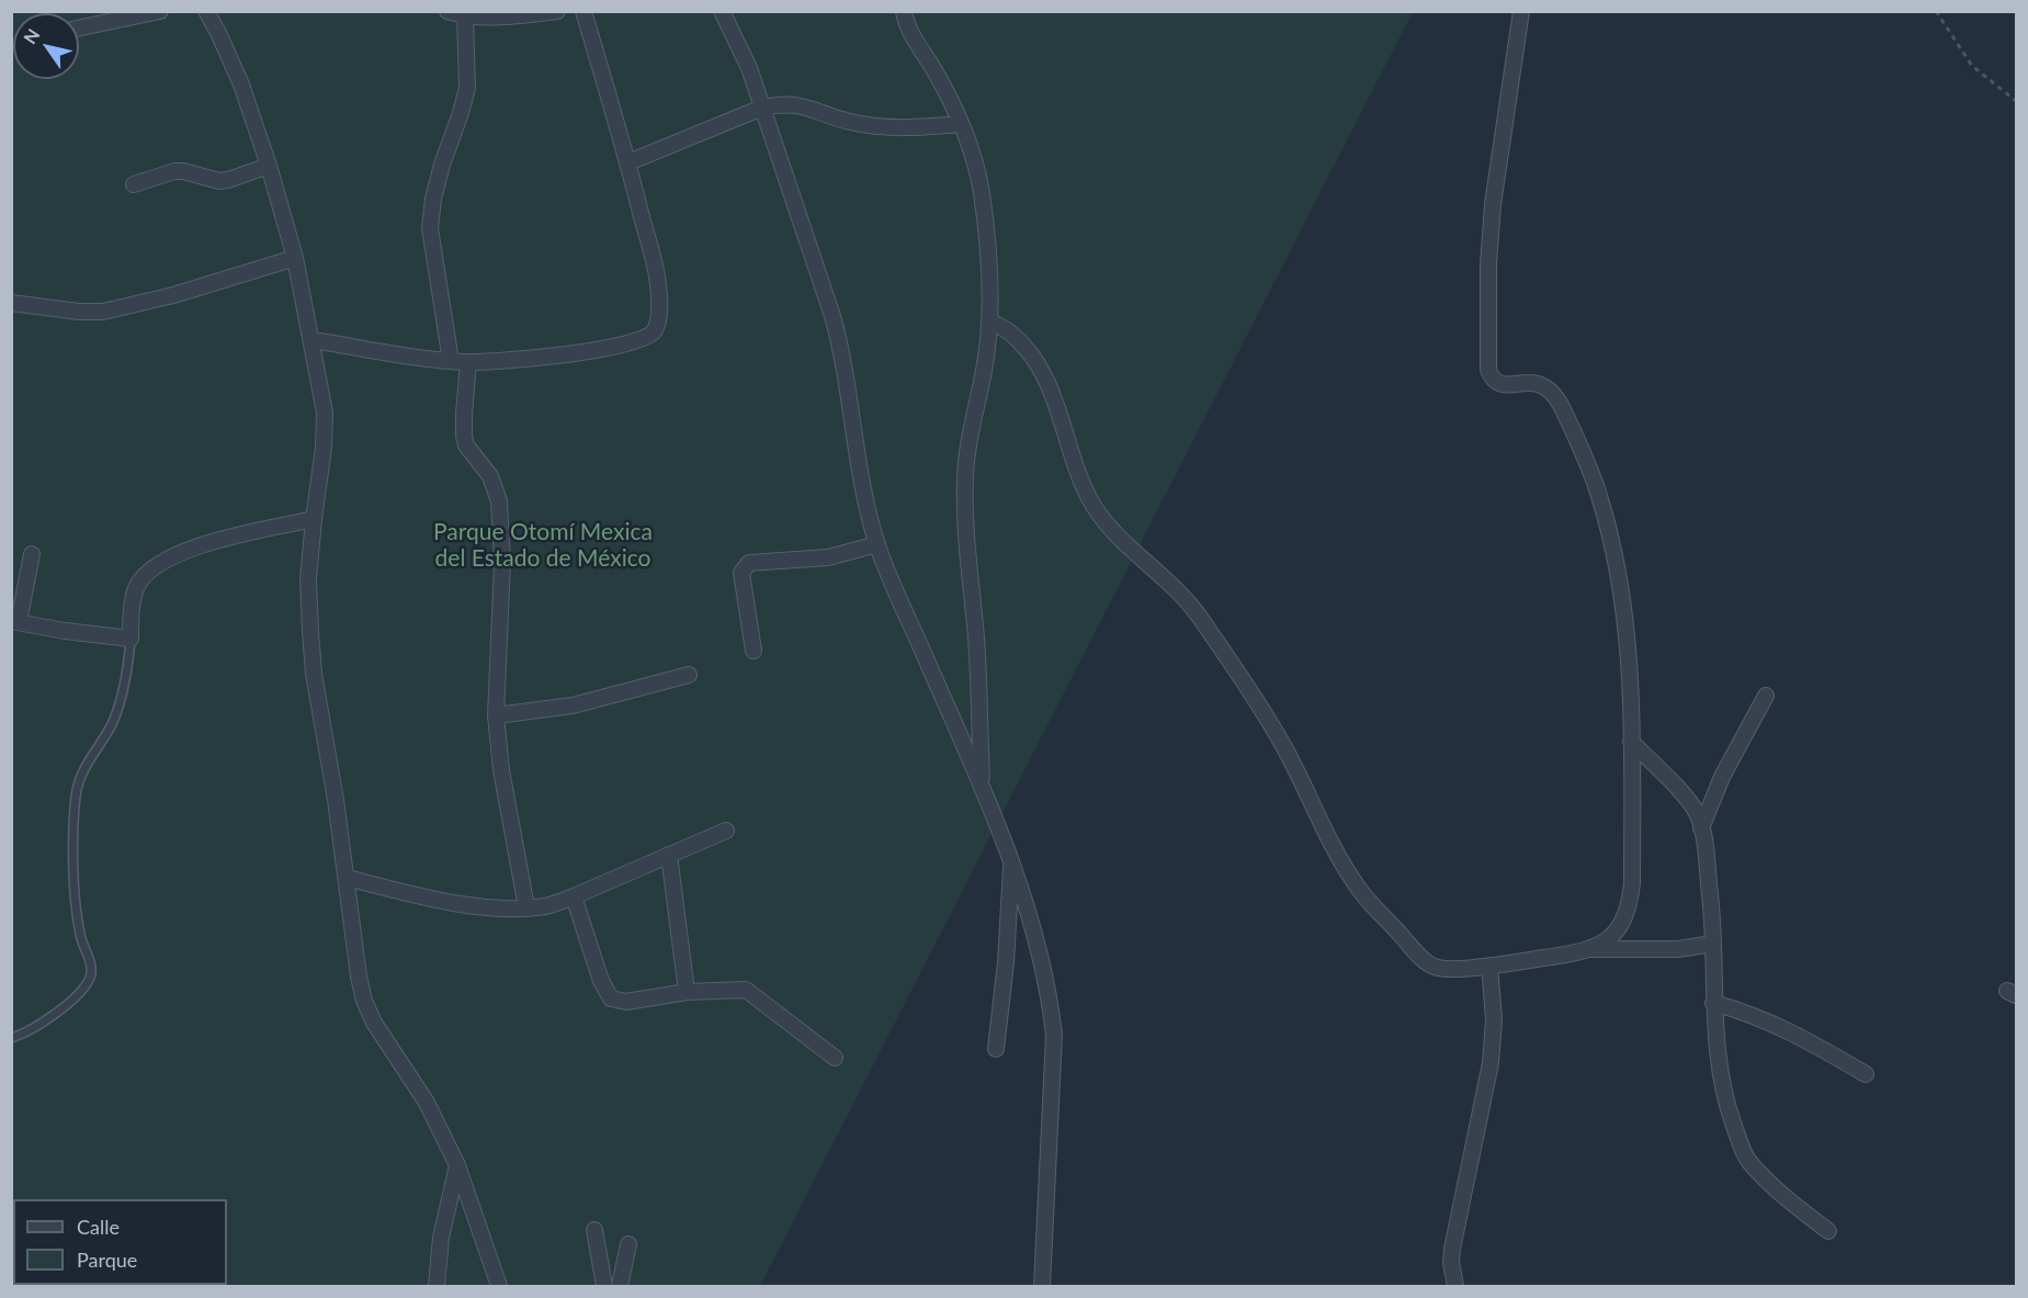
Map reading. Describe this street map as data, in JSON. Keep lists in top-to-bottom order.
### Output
{
  "parks": ["Parque Otomí Mexica del Estado de México"],
  "legend": ["Calle", "Parque"],
  "north": "top left"
}
